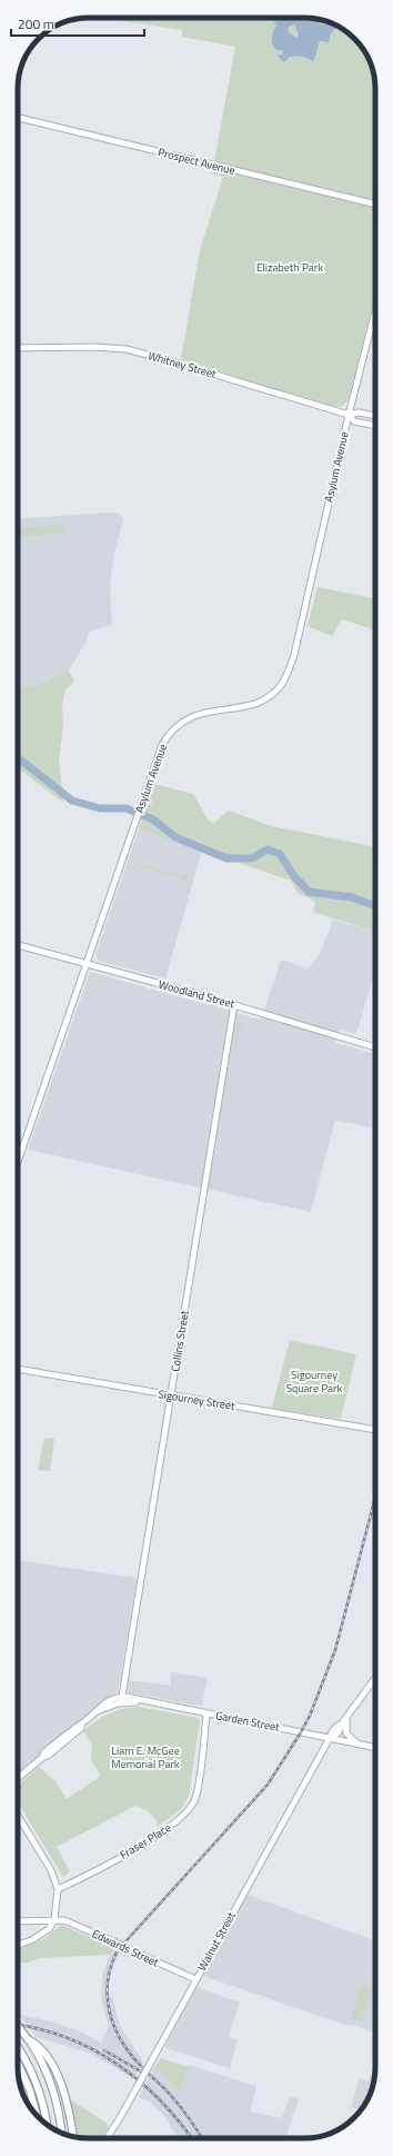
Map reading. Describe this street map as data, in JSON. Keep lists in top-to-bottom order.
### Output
{
  "streets": {
    "main road": [
      "Prospect Avenue",
      "Whitney Street",
      "Asylum Avenue",
      "Woodland Street",
      "Collins Street",
      "Sigourney Street",
      "Garden Street",
      "Fraser Place",
      "Walnut Street",
      "Edwards Street"
    ]
  },
  "crossings": [
    ["Whitney Street", "Asylum Avenue"],
    ["Asylum Avenue", "Woodland Street"],
    ["Woodland Street", "Collins Street"],
    ["Collins Street", "Sigourney Street"],
    ["Collins Street", "Garden Street"],
    ["Garden Street", "Fraser Place"],
    ["Garden Street", "Walnut Street"],
    ["Walnut Street", "Edwards Street"]
  ],
  "parks": ["Elizabeth Park", "Sigourney Square Park", "Liam E. McGee Memorial Park"],
  "scale_bar": "200 m"
}
